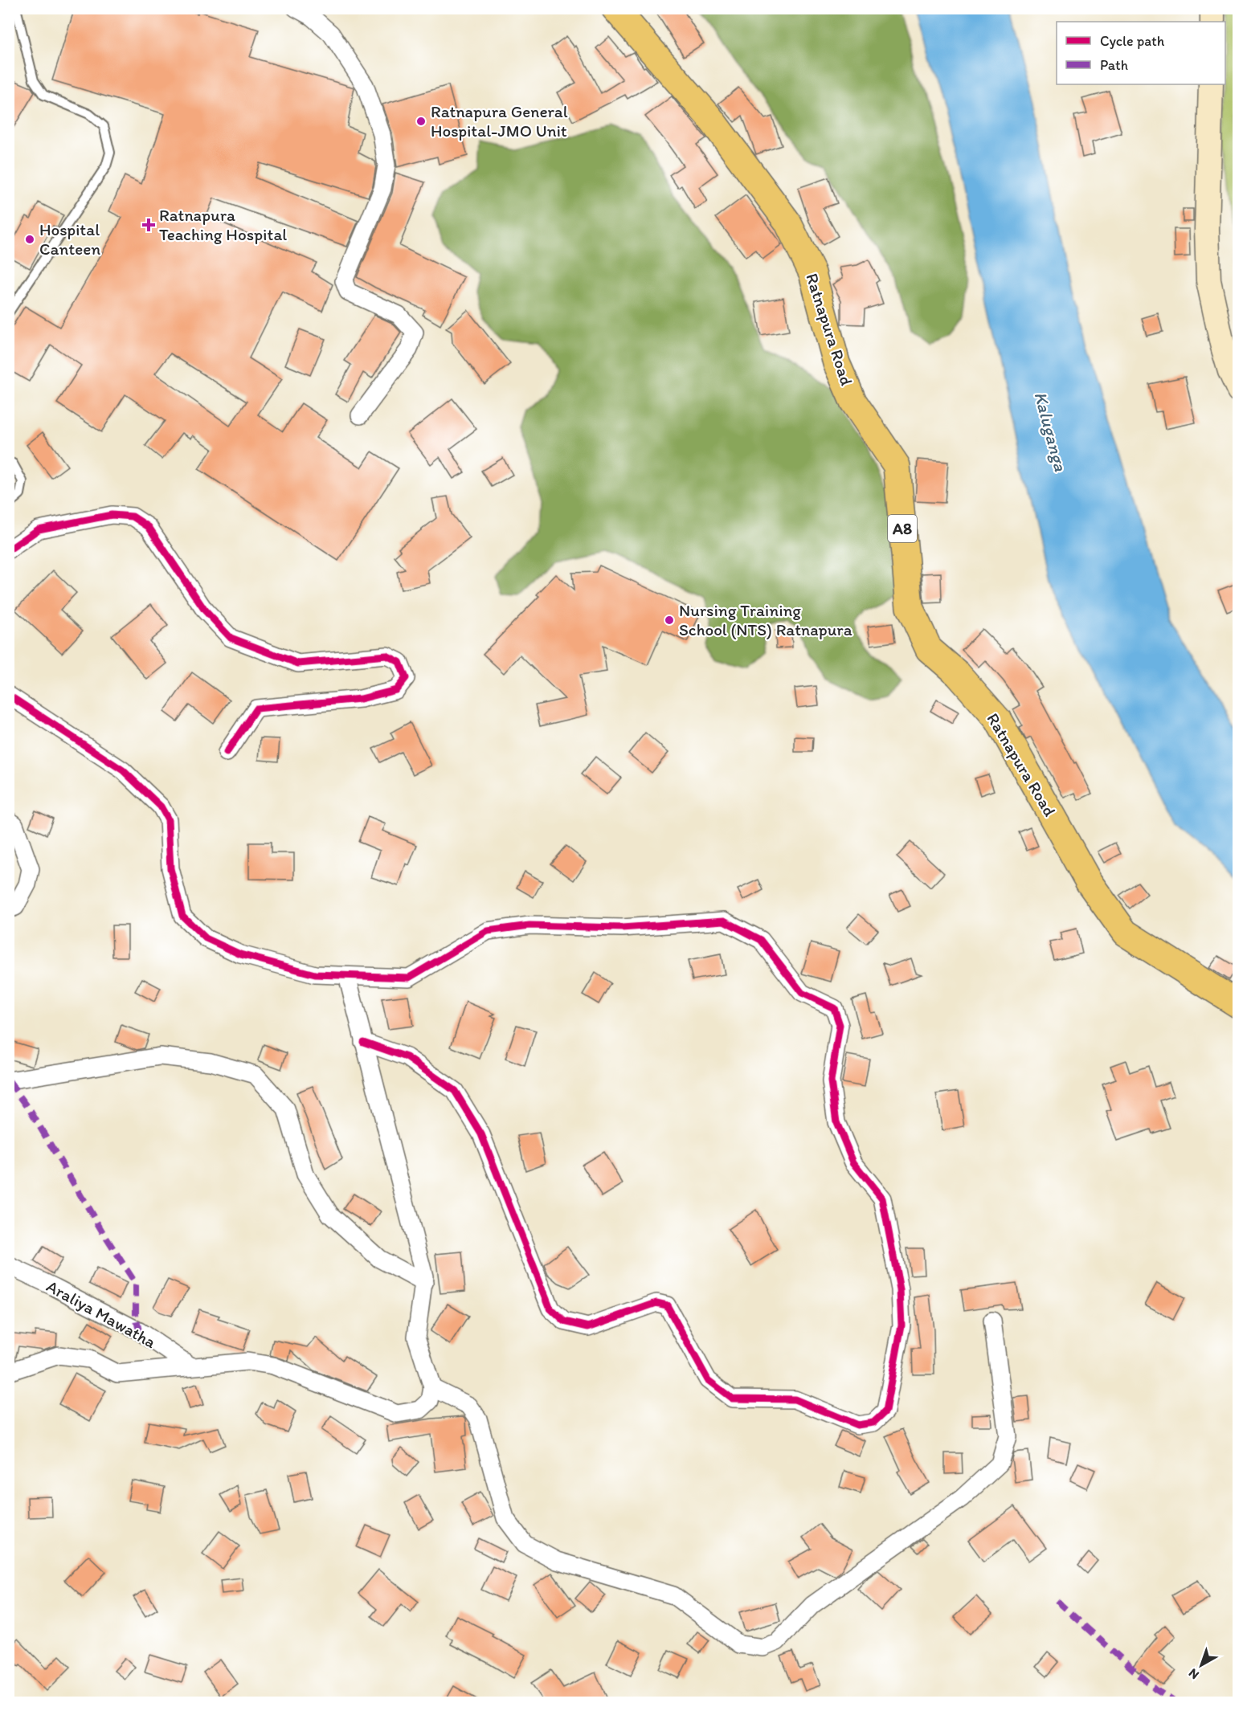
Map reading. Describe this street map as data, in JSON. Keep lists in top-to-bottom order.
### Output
{
  "streets": {
    "highway": ["Ratnapura Road", "A8"],
    "street": ["Araliya Mawatha"]
  },
  "water": ["Kaluganga"],
  "places": {
    "other": ["Ratnapura General Hospital-JMO Unit", "Hospital Canteen", "Nursing Training School (NTS) Ratnapura"],
    "health": ["Ratnapura Teaching Hospital"]
  },
  "legend": ["Cycle path", "Path"],
  "north": "bottom left"
}
